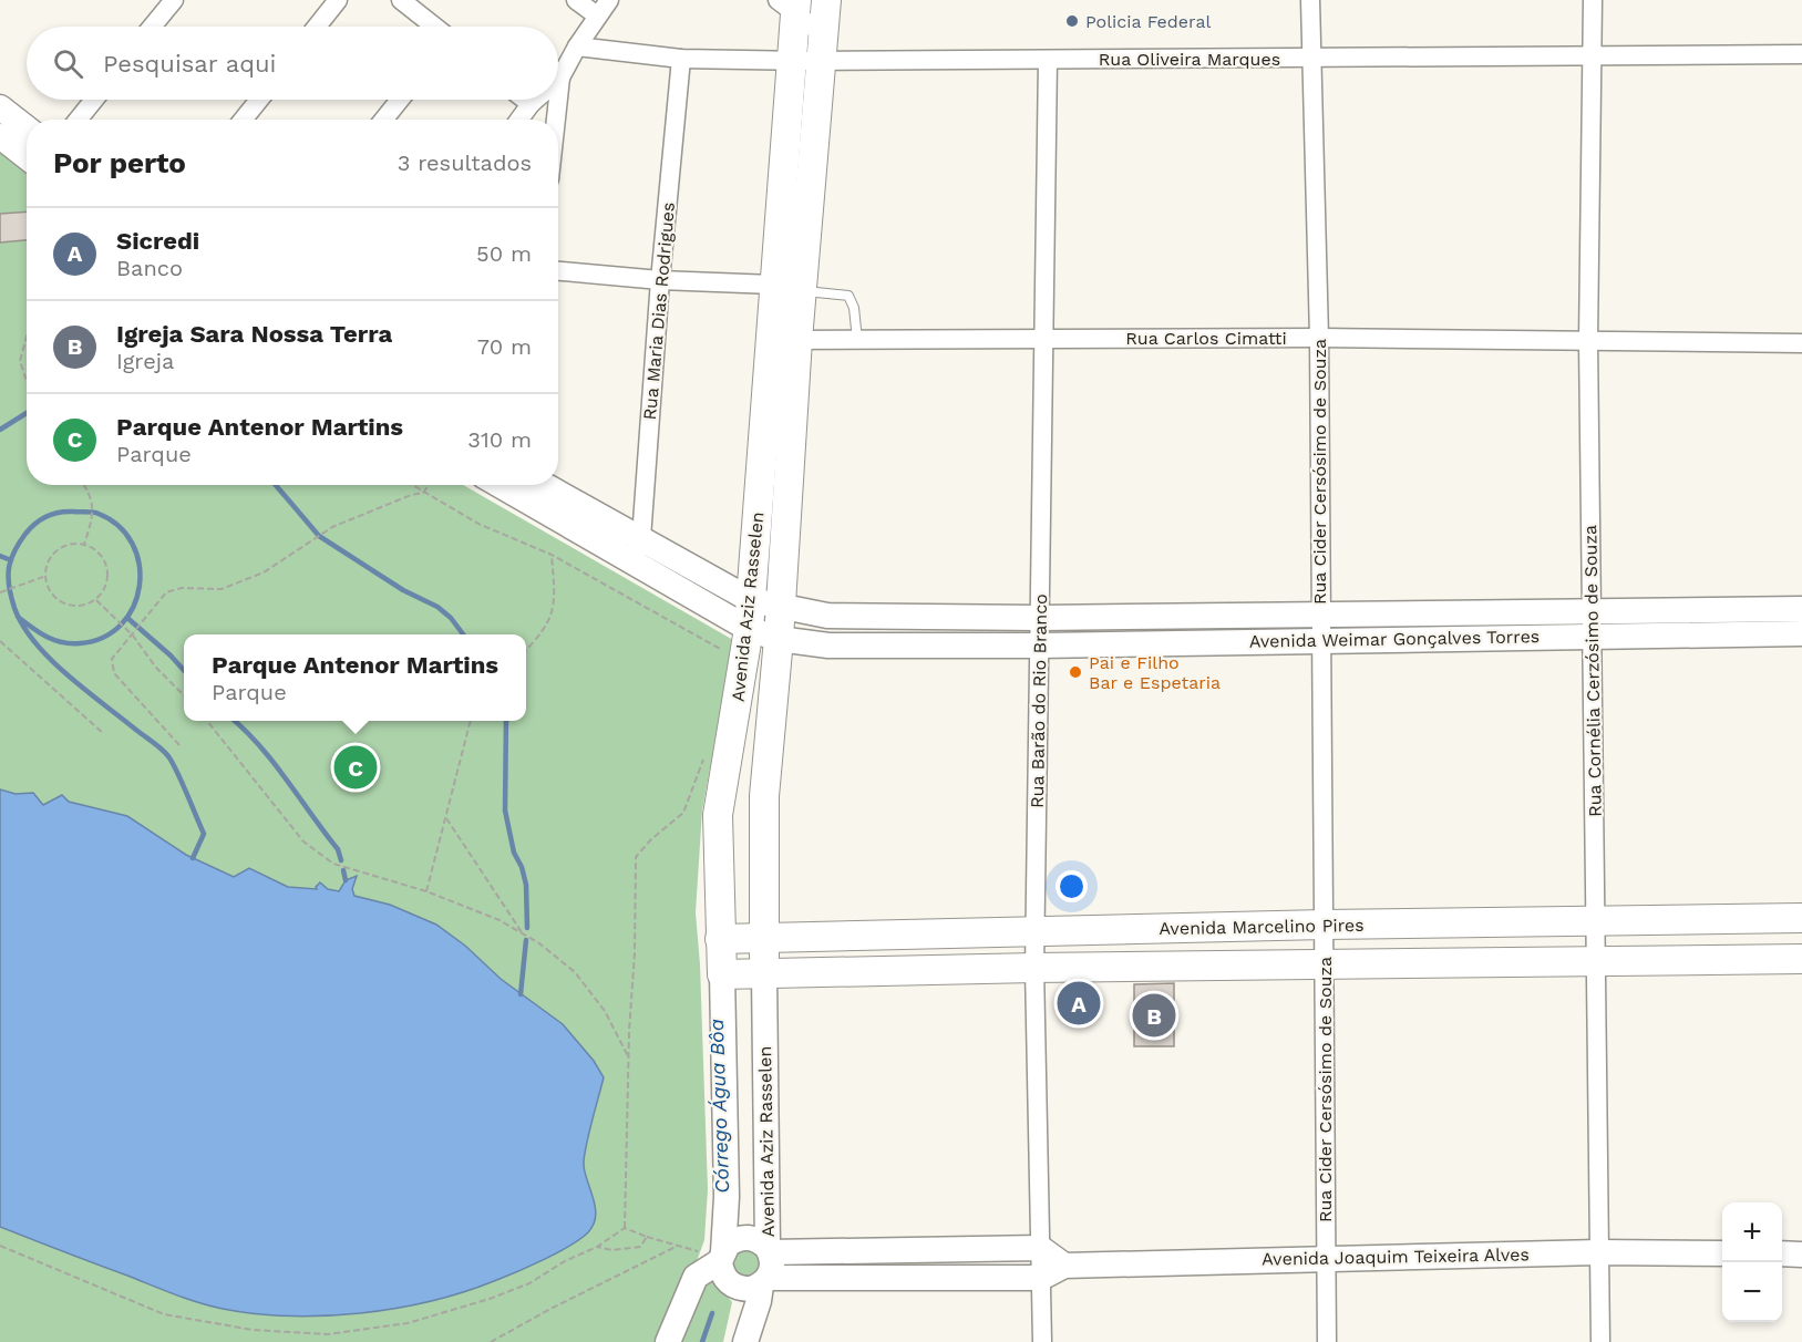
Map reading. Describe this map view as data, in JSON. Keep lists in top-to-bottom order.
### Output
{
  "streets": {
    "main road": [
      "Avenida Aziz Rasselen",
      "Avenida Weimar Gonçalves Torres",
      "Avenida Marcelino Pires",
      "Avenida Joaquim Teixeira Alves"
    ],
    "street": [
      "Rua Oliveira Marques",
      "Rua Maria Dias Rodrigues",
      "Rua Carlos Cimatti",
      "Rua Cider Cersósimo de Souza",
      "Rua Cornélia Cerzósimo de Souza",
      "Rua Barão do Rio Branco"
    ]
  },
  "crossings": [
    ["Rua Oliveira Marques", "Rua Maria Dias Rodrigues"],
    ["Rua Oliveira Marques", "Rua Cider Cersósimo de Souza"],
    ["Rua Oliveira Marques", "Avenida Aziz Rasselen"],
    ["Rua Oliveira Marques", "Rua Cornélia Cerzósimo de Souza"],
    ["Rua Oliveira Marques", "Rua Barão do Rio Branco"],
    ["Rua Maria Dias Rodrigues", "Avenida Weimar Gonçalves Torres"],
    ["Rua Carlos Cimatti", "Rua Cider Cersósimo de Souza"],
    ["Rua Carlos Cimatti", "Avenida Aziz Rasselen"],
    ["Rua Carlos Cimatti", "Rua Cornélia Cerzósimo de Souza"],
    ["Rua Carlos Cimatti", "Rua Barão do Rio Branco"],
    ["Rua Cider Cersósimo de Souza", "Avenida Weimar Gonçalves Torres"],
    ["Rua Cider Cersósimo de Souza", "Avenida Marcelino Pires"],
    ["Rua Cider Cersósimo de Souza", "Avenida Joaquim Teixeira Alves"],
    ["Avenida Aziz Rasselen", "Avenida Weimar Gonçalves Torres"],
    ["Avenida Aziz Rasselen", "Avenida Marcelino Pires"],
    ["Avenida Weimar Gonçalves Torres", "Rua Cornélia Cerzósimo de Souza"],
    ["Avenida Weimar Gonçalves Torres", "Rua Barão do Rio Branco"],
    ["Rua Cornélia Cerzósimo de Souza", "Avenida Marcelino Pires"],
    ["Rua Cornélia Cerzósimo de Souza", "Avenida Joaquim Teixeira Alves"],
    ["Rua Barão do Rio Branco", "Avenida Marcelino Pires"],
    ["Rua Barão do Rio Branco", "Avenida Joaquim Teixeira Alves"]
  ],
  "water": ["Córrego Água Bôa"],
  "places": ["Policia Federal", "Pai e Filho Bar e Espetaria"],
  "page": {
    "search": "Pesquisar aqui",
    "heading": ["Por perto", "3 resultados"],
    "list": [
      {
        "mark": "A",
        "name": "Sicredi",
        "note": "Banco",
        "value": "50 m"
      },
      {
        "mark": "B",
        "name": "Igreja Sara Nossa Terra",
        "note": "Igreja",
        "value": "70 m"
      },
      {
        "mark": "C",
        "name": "Parque Antenor Martins",
        "note": "Parque",
        "value": "310 m"
      }
    ],
    "popup": ["Parque Antenor Martins", "Parque"],
    "pins": ["C", "A", "B"],
    "map_buttons": ["+", "−"]
  }
}
